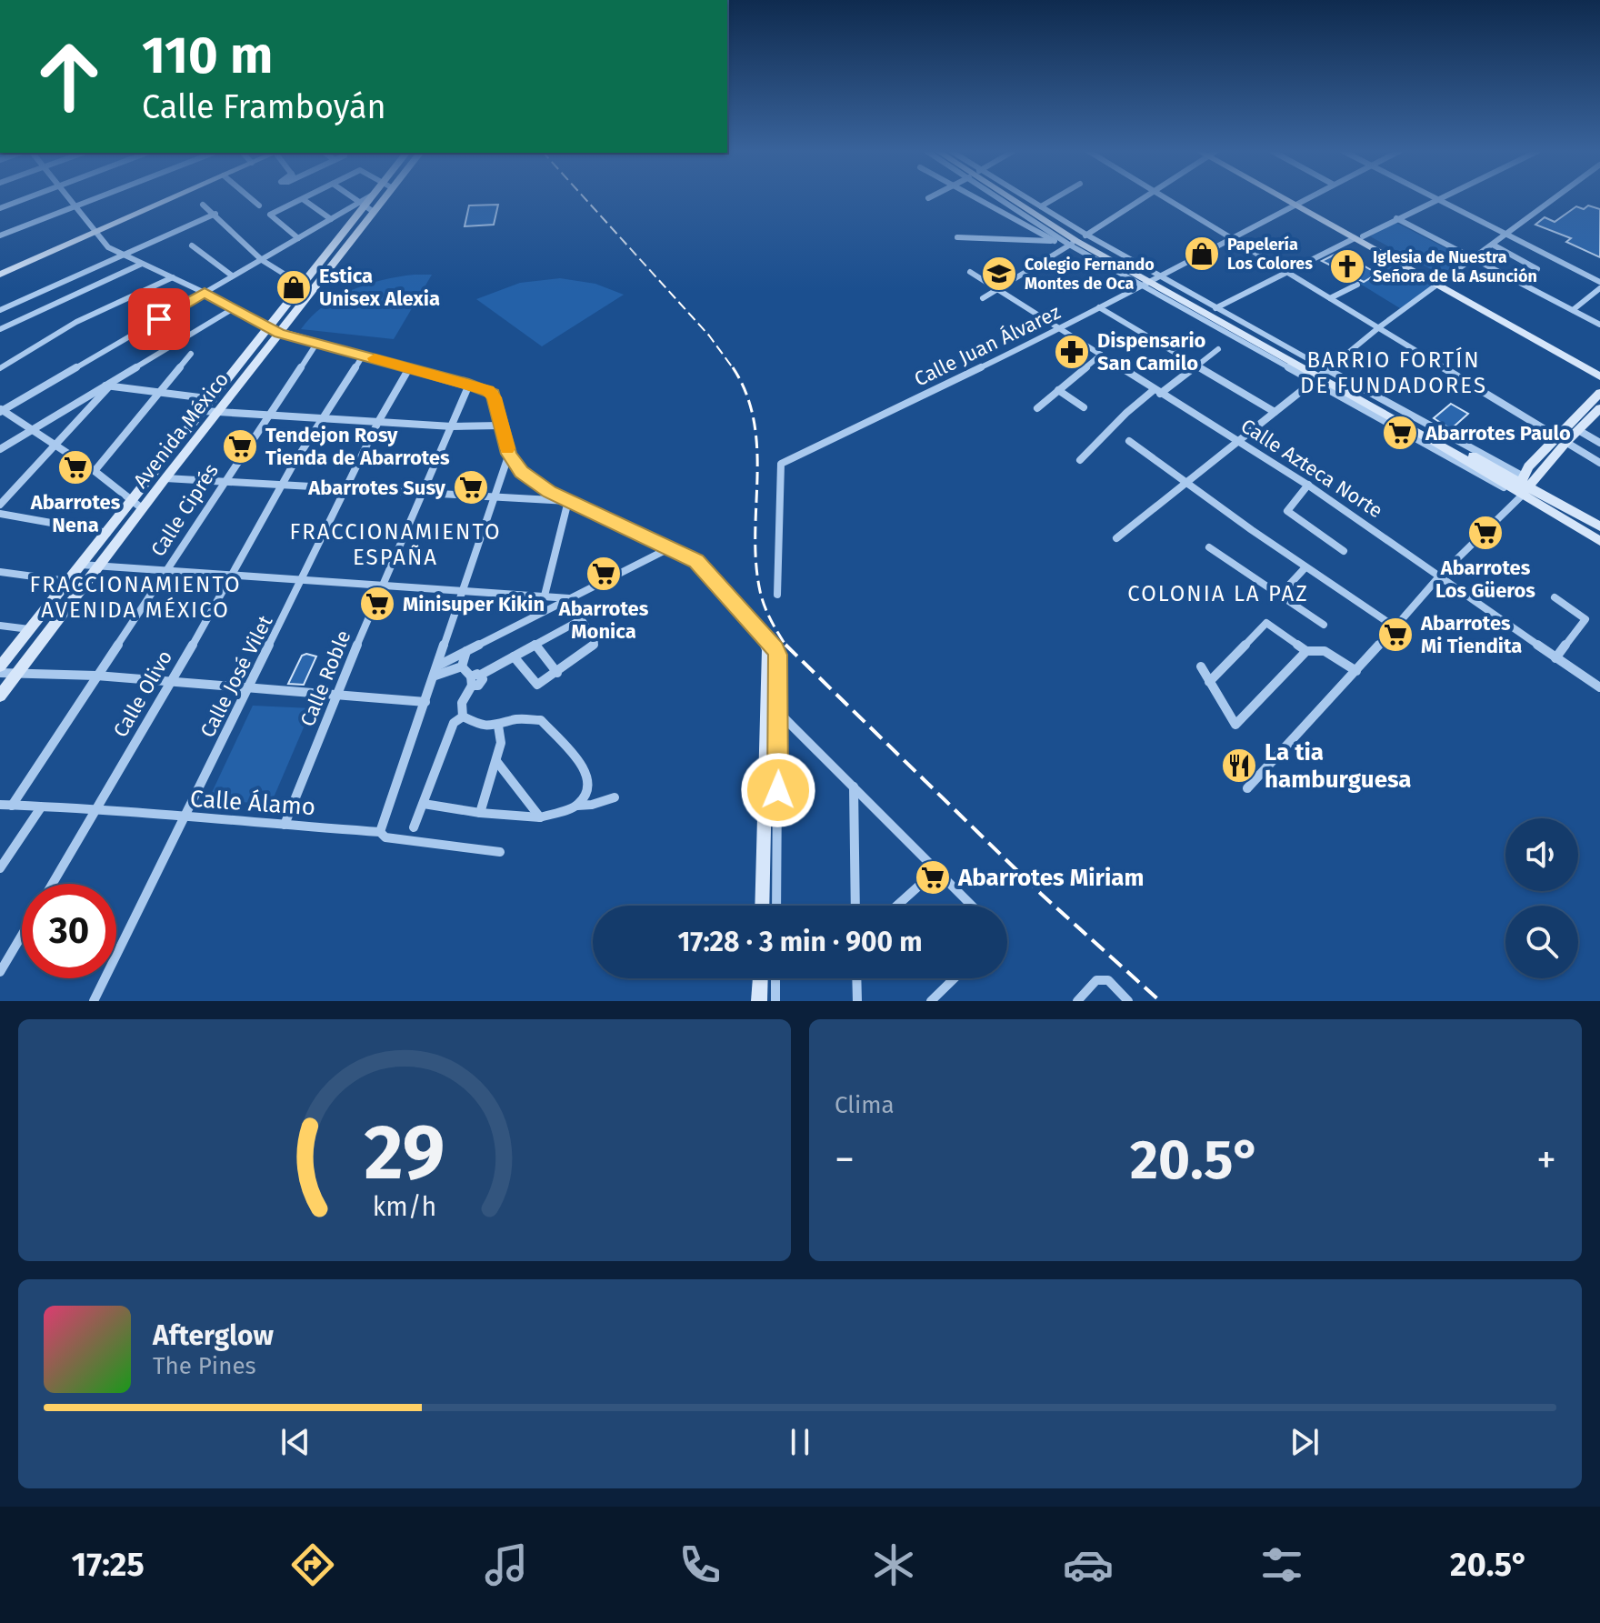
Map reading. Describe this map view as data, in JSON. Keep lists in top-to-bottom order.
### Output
{
  "streets": {
    "street": [
      "Calle Juan Álvarez",
      "Avenida México",
      "Calle Azteca Norte",
      "Calle Ciprés",
      "Calle José Vilet",
      "Calle Roble",
      "Calle Olivo",
      "Calle Álamo"
    ]
  },
  "crossings": [
    ["Calle Juan Álvarez", "Calle Azteca Norte"],
    ["Calle Ciprés", "Calle Álamo"],
    ["Calle José Vilet", "Calle Álamo"],
    ["Calle Roble", "Calle Álamo"],
    ["Calle Olivo", "Calle Álamo"]
  ],
  "districts": [
    "BARRIO FORTÍN DE FUNDADORES",
    "FRACCIONAMIENTO ESPAÑA",
    "FRACCIONAMIENTO AVENIDA MÉXICO",
    "COLONIA LA PAZ"
  ],
  "places": {
    "shop": ["Papelería Los Colores", "Estica Unisex Alexia"],
    "church": ["Iglesia de Nuestra Señora de la Asunción"],
    "school or university": ["Colegio Fernando Montes de Oca"],
    "pharmacy": ["Dispensario San Camilo"],
    "supermarket": [
      "Abarrotes Paulo",
      "Tendejon Rosy Tienda de Abarrotes",
      "Abarrotes Nena",
      "Abarrotes Susy",
      "Abarrotes Los Güeros",
      "Abarrotes Monica",
      "Minisuper Kikin",
      "Abarrotes Mi Tiendita",
      "Abarrotes Miriam"
    ],
    "restaurant": ["La tia hamburguesa"]
  },
  "page": {
    "turn": ["110 m", "Calle Framboyán"],
    "limit": "30",
    "trip": "17:28 · 3 min · 900 m",
    "tile": "Clima",
    "heat": ["−", "20.5°", "+"],
    "song": ["Afterglow", "The Pines"],
    "tabs": ["17:25", "20.5°"],
    "gauge": ["29", "km/h"]
  }
}
